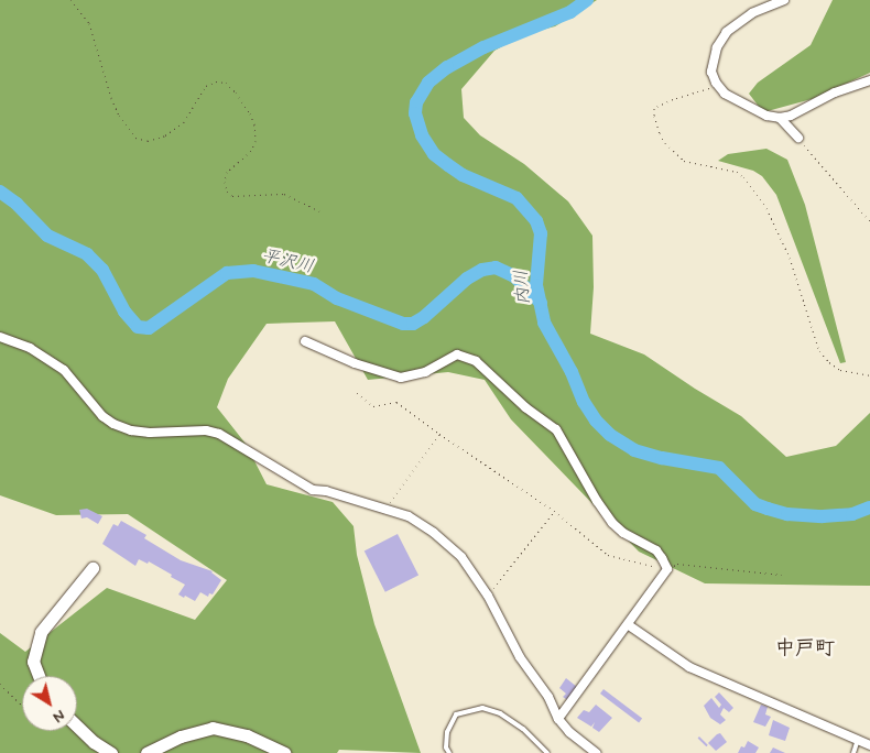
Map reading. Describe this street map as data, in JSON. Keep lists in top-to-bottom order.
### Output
{
  "districts": ["中戸町"],
  "water": ["平沢川", "内川"],
  "north": "bottom right"
}
